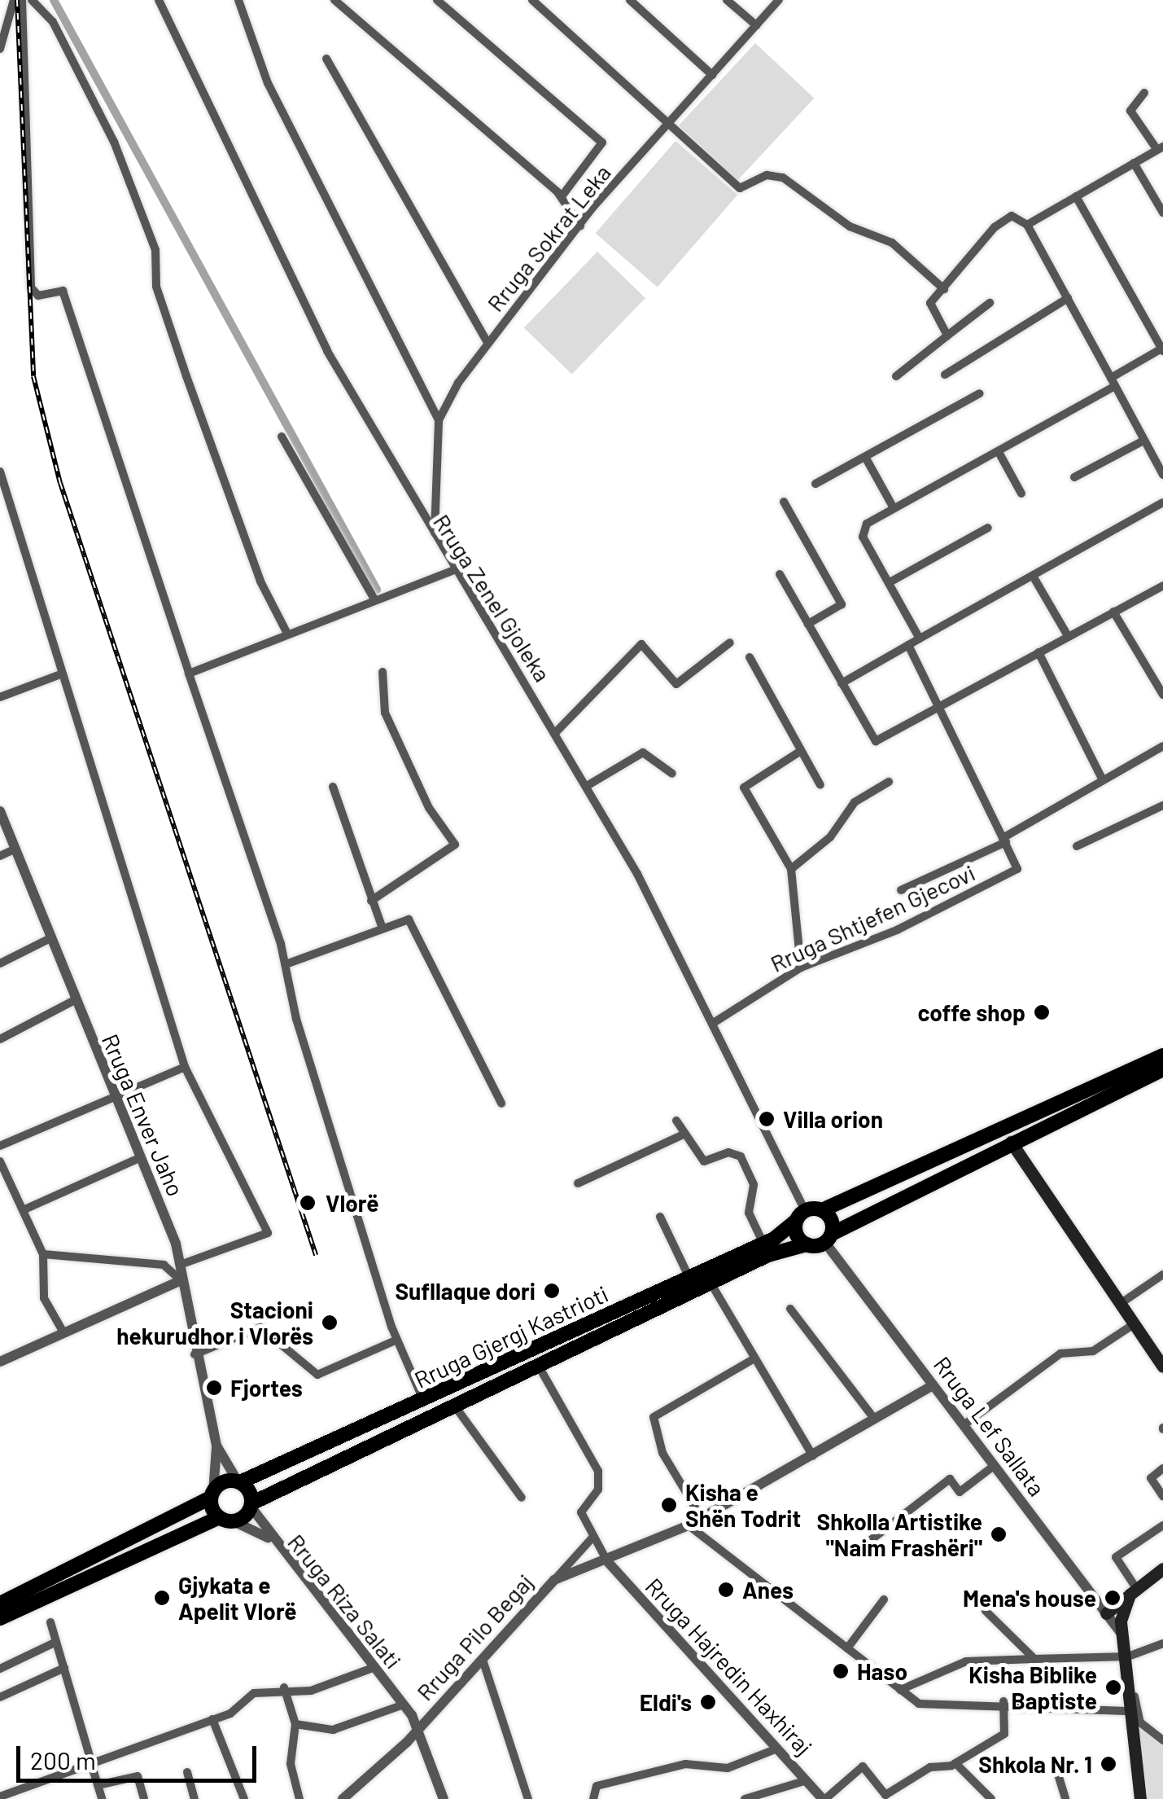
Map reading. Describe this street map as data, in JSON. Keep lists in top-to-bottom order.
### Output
{
  "streets": {
    "main road": ["Rruga Gjergj Kastrioti"],
    "street": [
      "Rruga Sokrat Leka",
      "Rruga Zenel Gjoleka",
      "Rruga Shtjefen Gjecovi",
      "Rruga Enver Jaho",
      "Rruga Lef Sallata",
      "Rruga Riza Salati",
      "Rruga Pilo Begaj",
      "Rruga Hajredin Haxhiraj"
    ]
  },
  "crossings": [
    ["Rruga Sokrat Leka", "Rruga Zenel Gjoleka"],
    ["Rruga Zenel Gjoleka", "Rruga Shtjefen Gjecovi"],
    ["Rruga Zenel Gjoleka", "Rruga Gjergj Kastrioti"],
    ["Rruga Gjergj Kastrioti", "Rruga Lef Sallata"],
    ["Rruga Gjergj Kastrioti", "Rruga Riza Salati"],
    ["Rruga Lef Sallata", "Rruga Pilo Begaj"],
    ["Rruga Riza Salati", "Rruga Pilo Begaj"],
    ["Rruga Pilo Begaj", "Rruga Hajredin Haxhiraj"]
  ],
  "places": [
    "coffe shop",
    "Villa orion",
    "Vlorë",
    "Sufllaque dori",
    "Stacioni hekurudhor i Vlorës",
    "Fjortes",
    "Kisha e Shën Todrit",
    "Shkolla Artistike \"Naim Frashëri\"",
    "Anes",
    "Gjykata e Apelit Vlorë",
    "Mena's house",
    "Haso",
    "Kisha Biblike Baptiste",
    "Eldi's",
    "Shkola Nr. 1"
  ],
  "scale_bar": "200 m"
}
